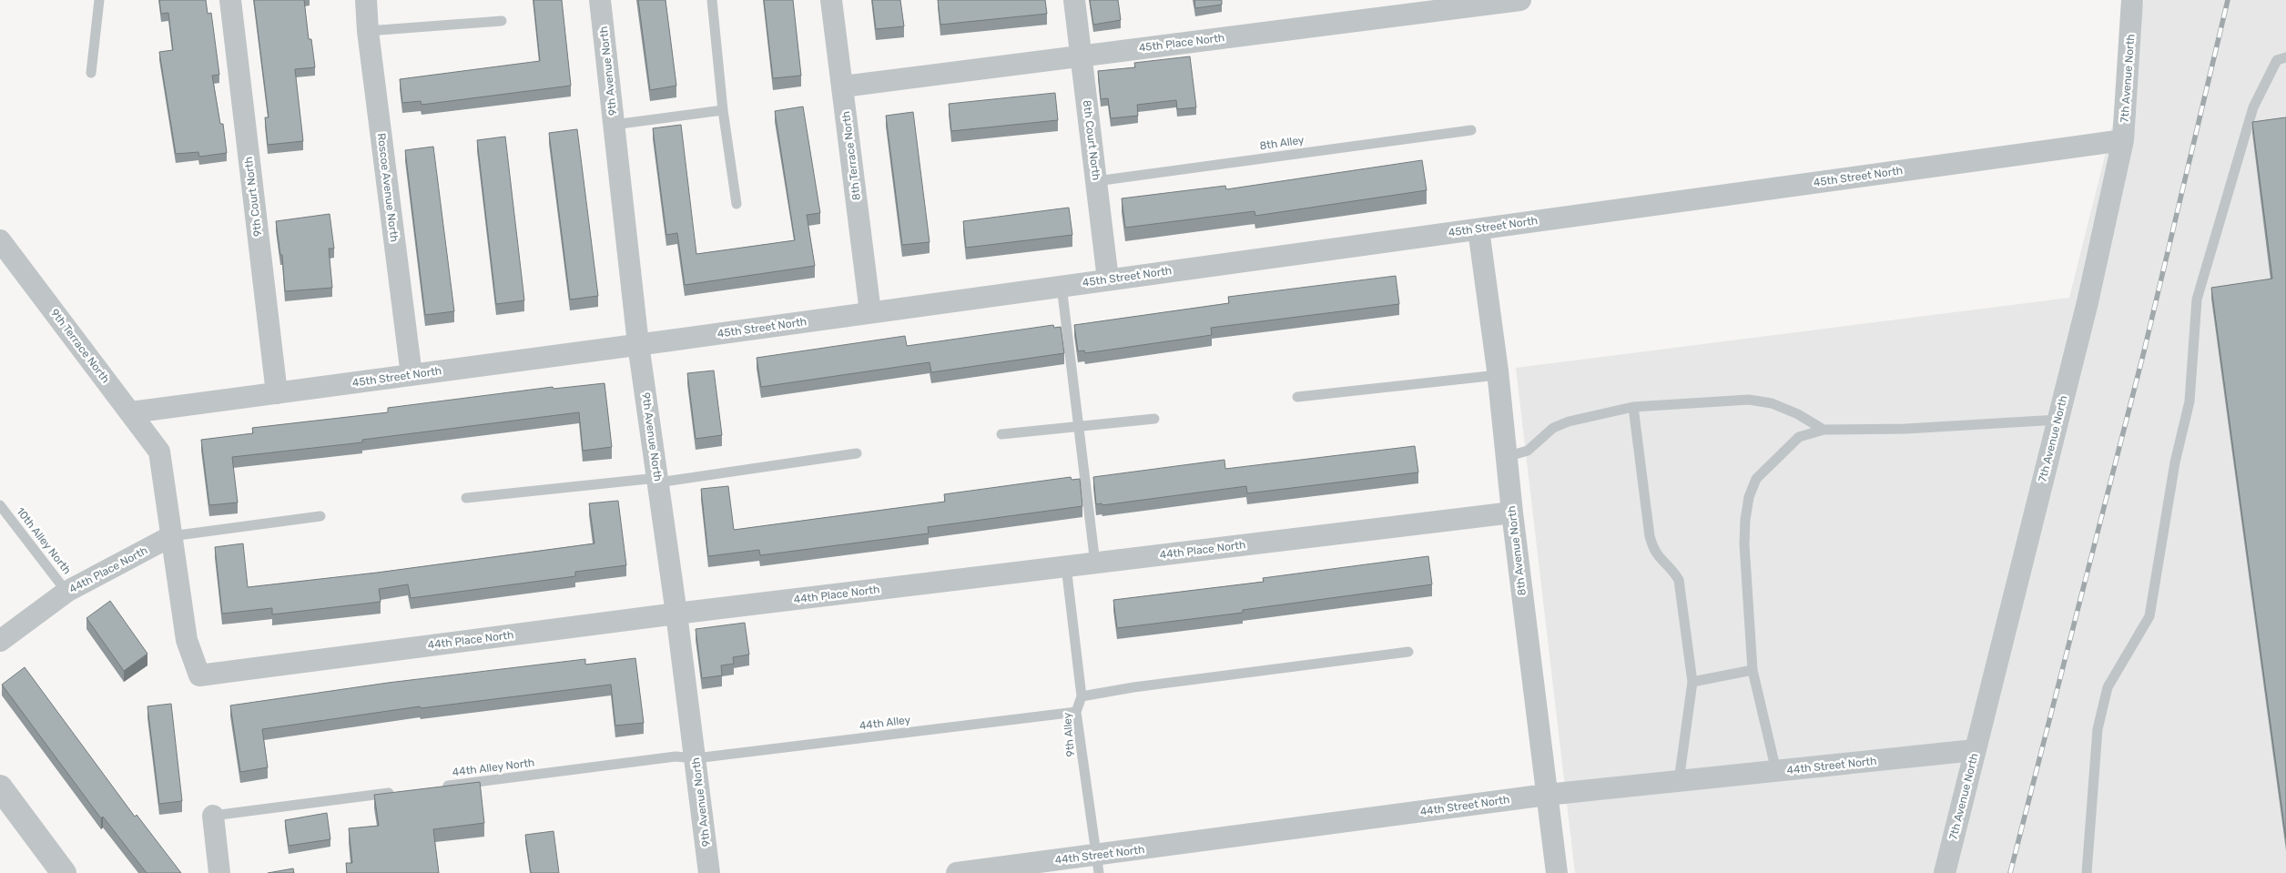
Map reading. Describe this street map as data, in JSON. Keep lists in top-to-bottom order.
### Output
{
  "streets": {
    "street": [
      "45th Place North",
      "9th Avenue North",
      "7th Avenue North",
      "8th Court North",
      "8th Terrace North",
      "45th Street North",
      "Roscoe Avenue North",
      "9th Court North",
      "9th Terrace North",
      "44th Place North",
      "8th Avenue North",
      "44th Street North"
    ],
    "lane": [
      "8th Alley",
      "10th Alley North",
      "44th Alley",
      "9th Alley",
      "44th Alley North"
    ]
  },
  "crossings": [
    ["45th Place North", "8th Court North"],
    ["45th Place North", "8th Terrace North"],
    ["9th Avenue North", "45th Street North"],
    ["9th Avenue North", "44th Place North"],
    ["9th Avenue North", "44th Alley"],
    ["9th Avenue North", "44th Alley North"],
    ["7th Avenue North", "45th Street North"],
    ["7th Avenue North", "44th Street North"],
    ["8th Court North", "8th Alley"],
    ["8th Court North", "45th Street North"],
    ["8th Terrace North", "45th Street North"],
    ["45th Street North", "Roscoe Avenue North"],
    ["45th Street North", "9th Court North"],
    ["45th Street North", "9th Terrace North"],
    ["45th Street North", "8th Avenue North"],
    ["9th Terrace North", "44th Place North"],
    ["10th Alley North", "44th Place North"],
    ["44th Place North", "8th Avenue North"],
    ["44th Place North", "9th Alley"],
    ["8th Avenue North", "44th Street North"],
    ["44th Alley", "9th Alley"],
    ["44th Alley", "44th Alley North"],
    ["9th Alley", "44th Street North"]
  ]
}
